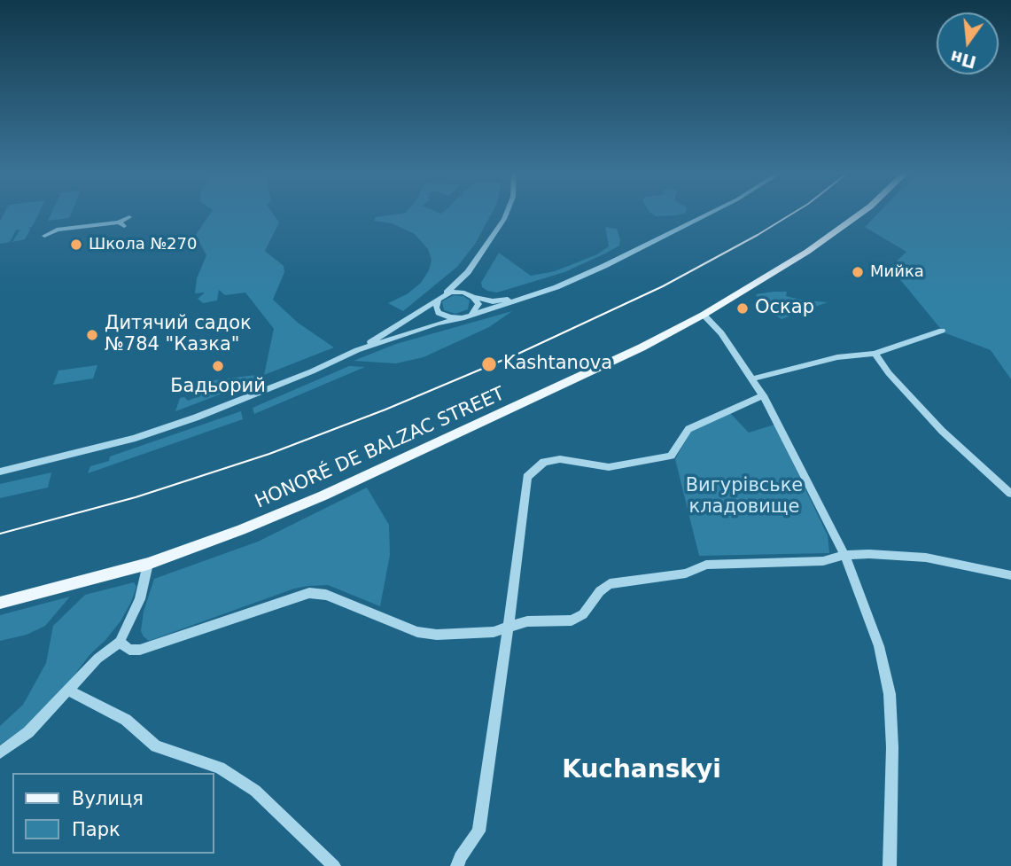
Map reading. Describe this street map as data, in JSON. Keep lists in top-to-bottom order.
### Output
{
  "streets": {
    "main road": ["HONORÉ DE BALZAC STREET"]
  },
  "districts": ["Kuchanskyi"],
  "parks": ["Вигурівське кладовище"],
  "places": [
    "Школа №270",
    "Мийка",
    "Оскар",
    "Дитячий садок №784 \"Казка\"",
    "Kashtanova",
    "Бадьорий"
  ],
  "legend": ["Вулиця", "Парк"],
  "north": "bottom"
}
